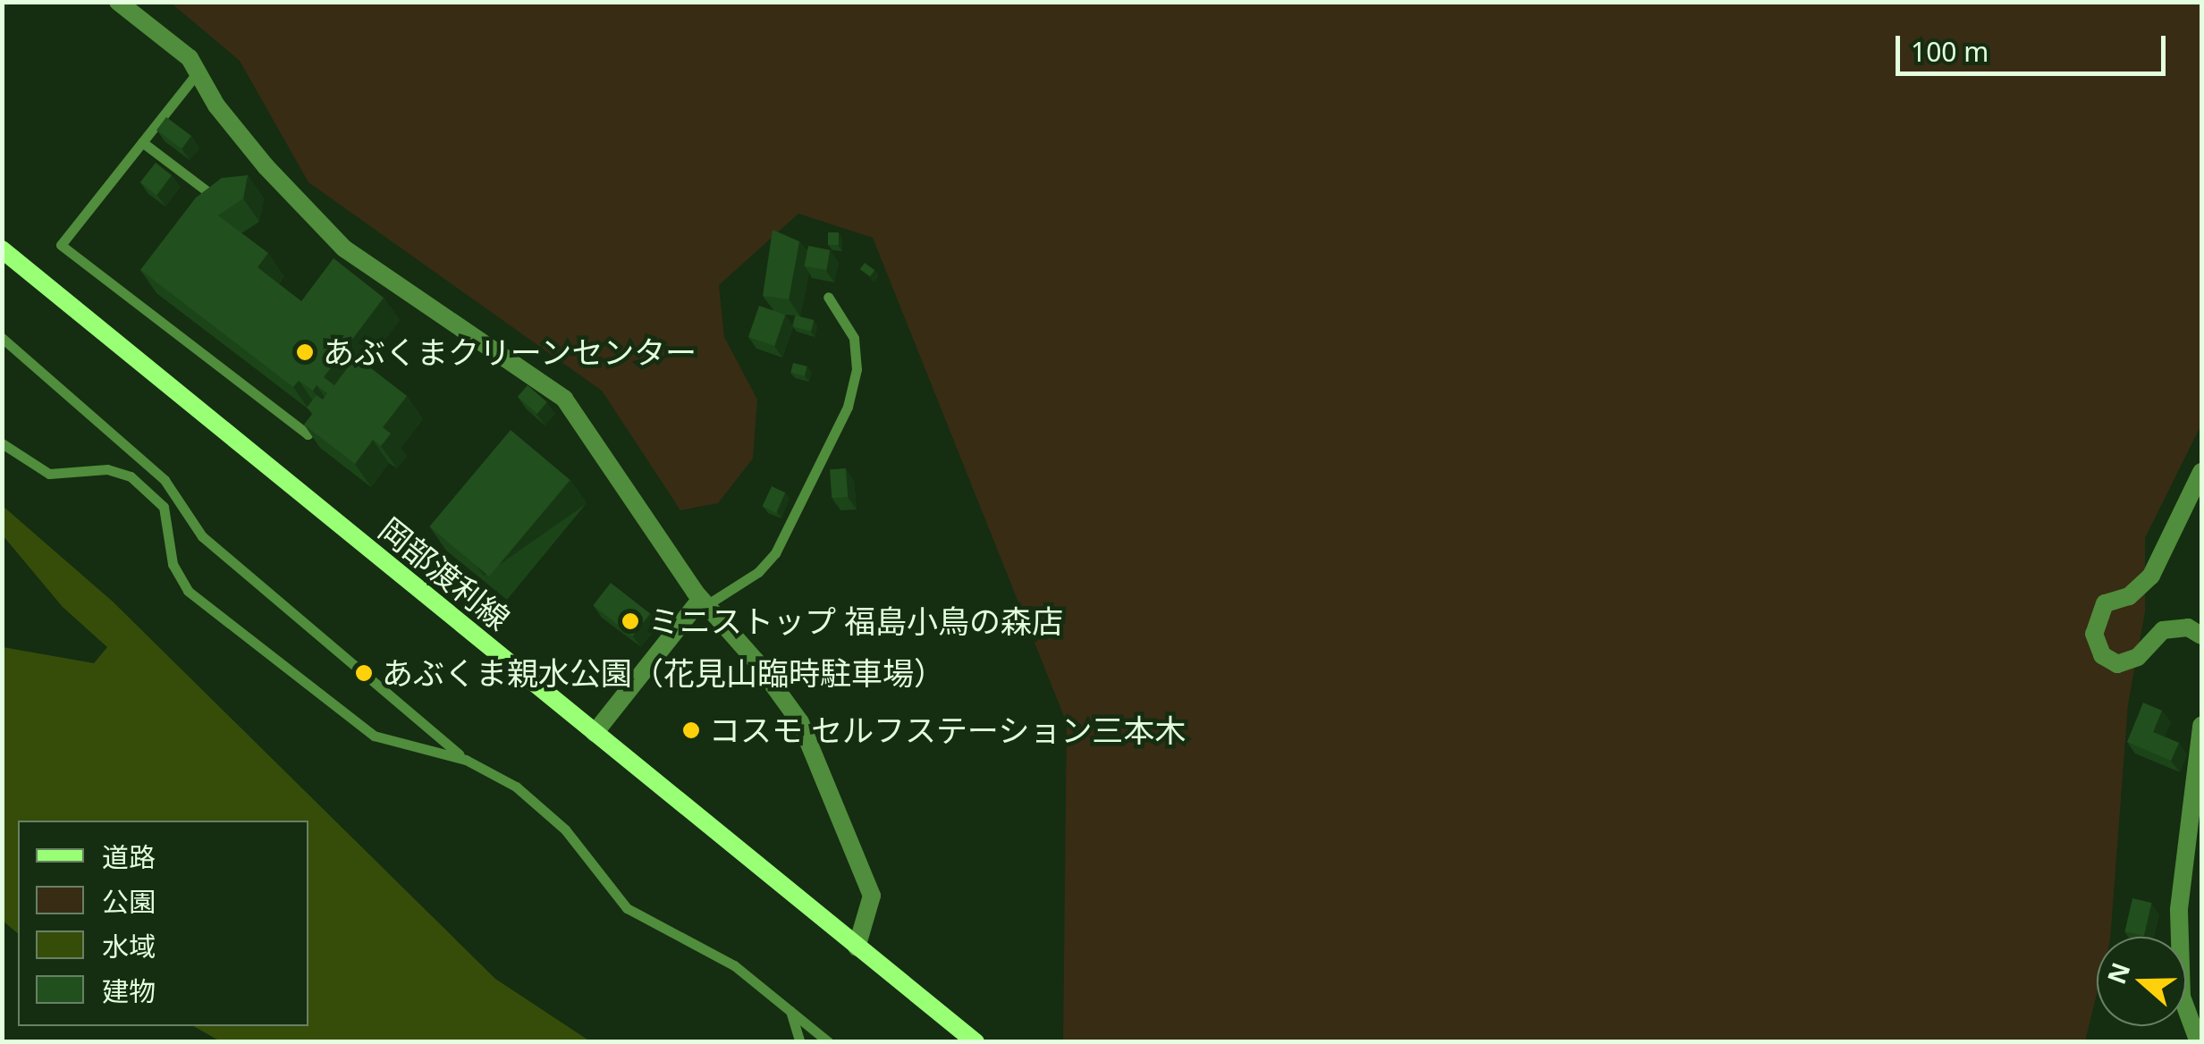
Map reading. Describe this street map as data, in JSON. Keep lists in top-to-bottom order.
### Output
{
  "streets": {
    "main road": ["岡部渡利線"]
  },
  "places": [
    "あぶくまクリーンセンター",
    "ミニストップ 福島小鳥の森店",
    "あぶくま親水公園（花見山臨時駐車場）",
    "コスモ セルフステーション三本木"
  ],
  "legend": [
    "道路",
    "公園",
    "水域",
    "建物"
  ],
  "scale_bar": "100 m",
  "north": "left"
}
